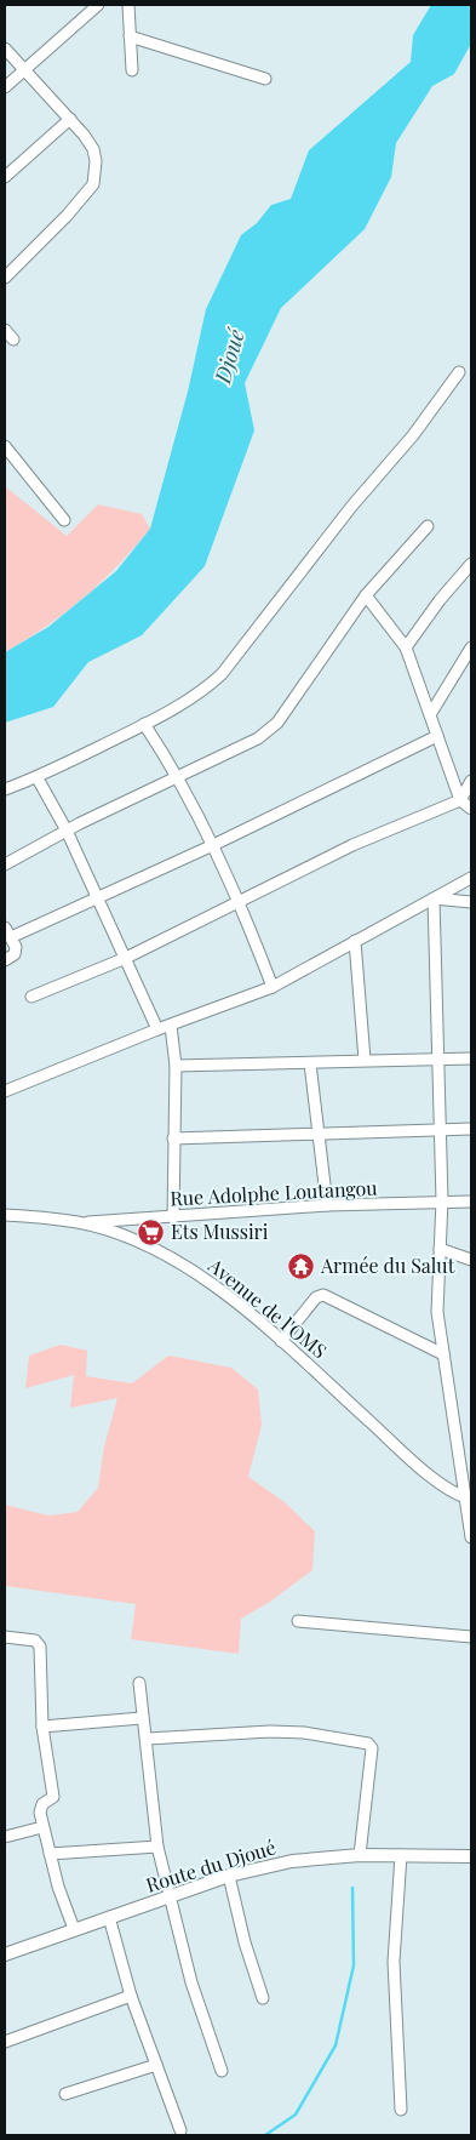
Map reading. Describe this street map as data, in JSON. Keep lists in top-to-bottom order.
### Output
{
  "streets": {
    "main road": ["Route du Djoué"],
    "street": ["Rue Adolphe Loutangou", "Avenue de l'OMS"]
  },
  "crossings": [
    ["Rue Adolphe Loutangou", "Avenue de l'OMS"]
  ],
  "water": ["Djoué"],
  "places": {
    "supermarket": ["Ets Mussiri"],
    "temple": ["Armée du Salut"]
  }
}
